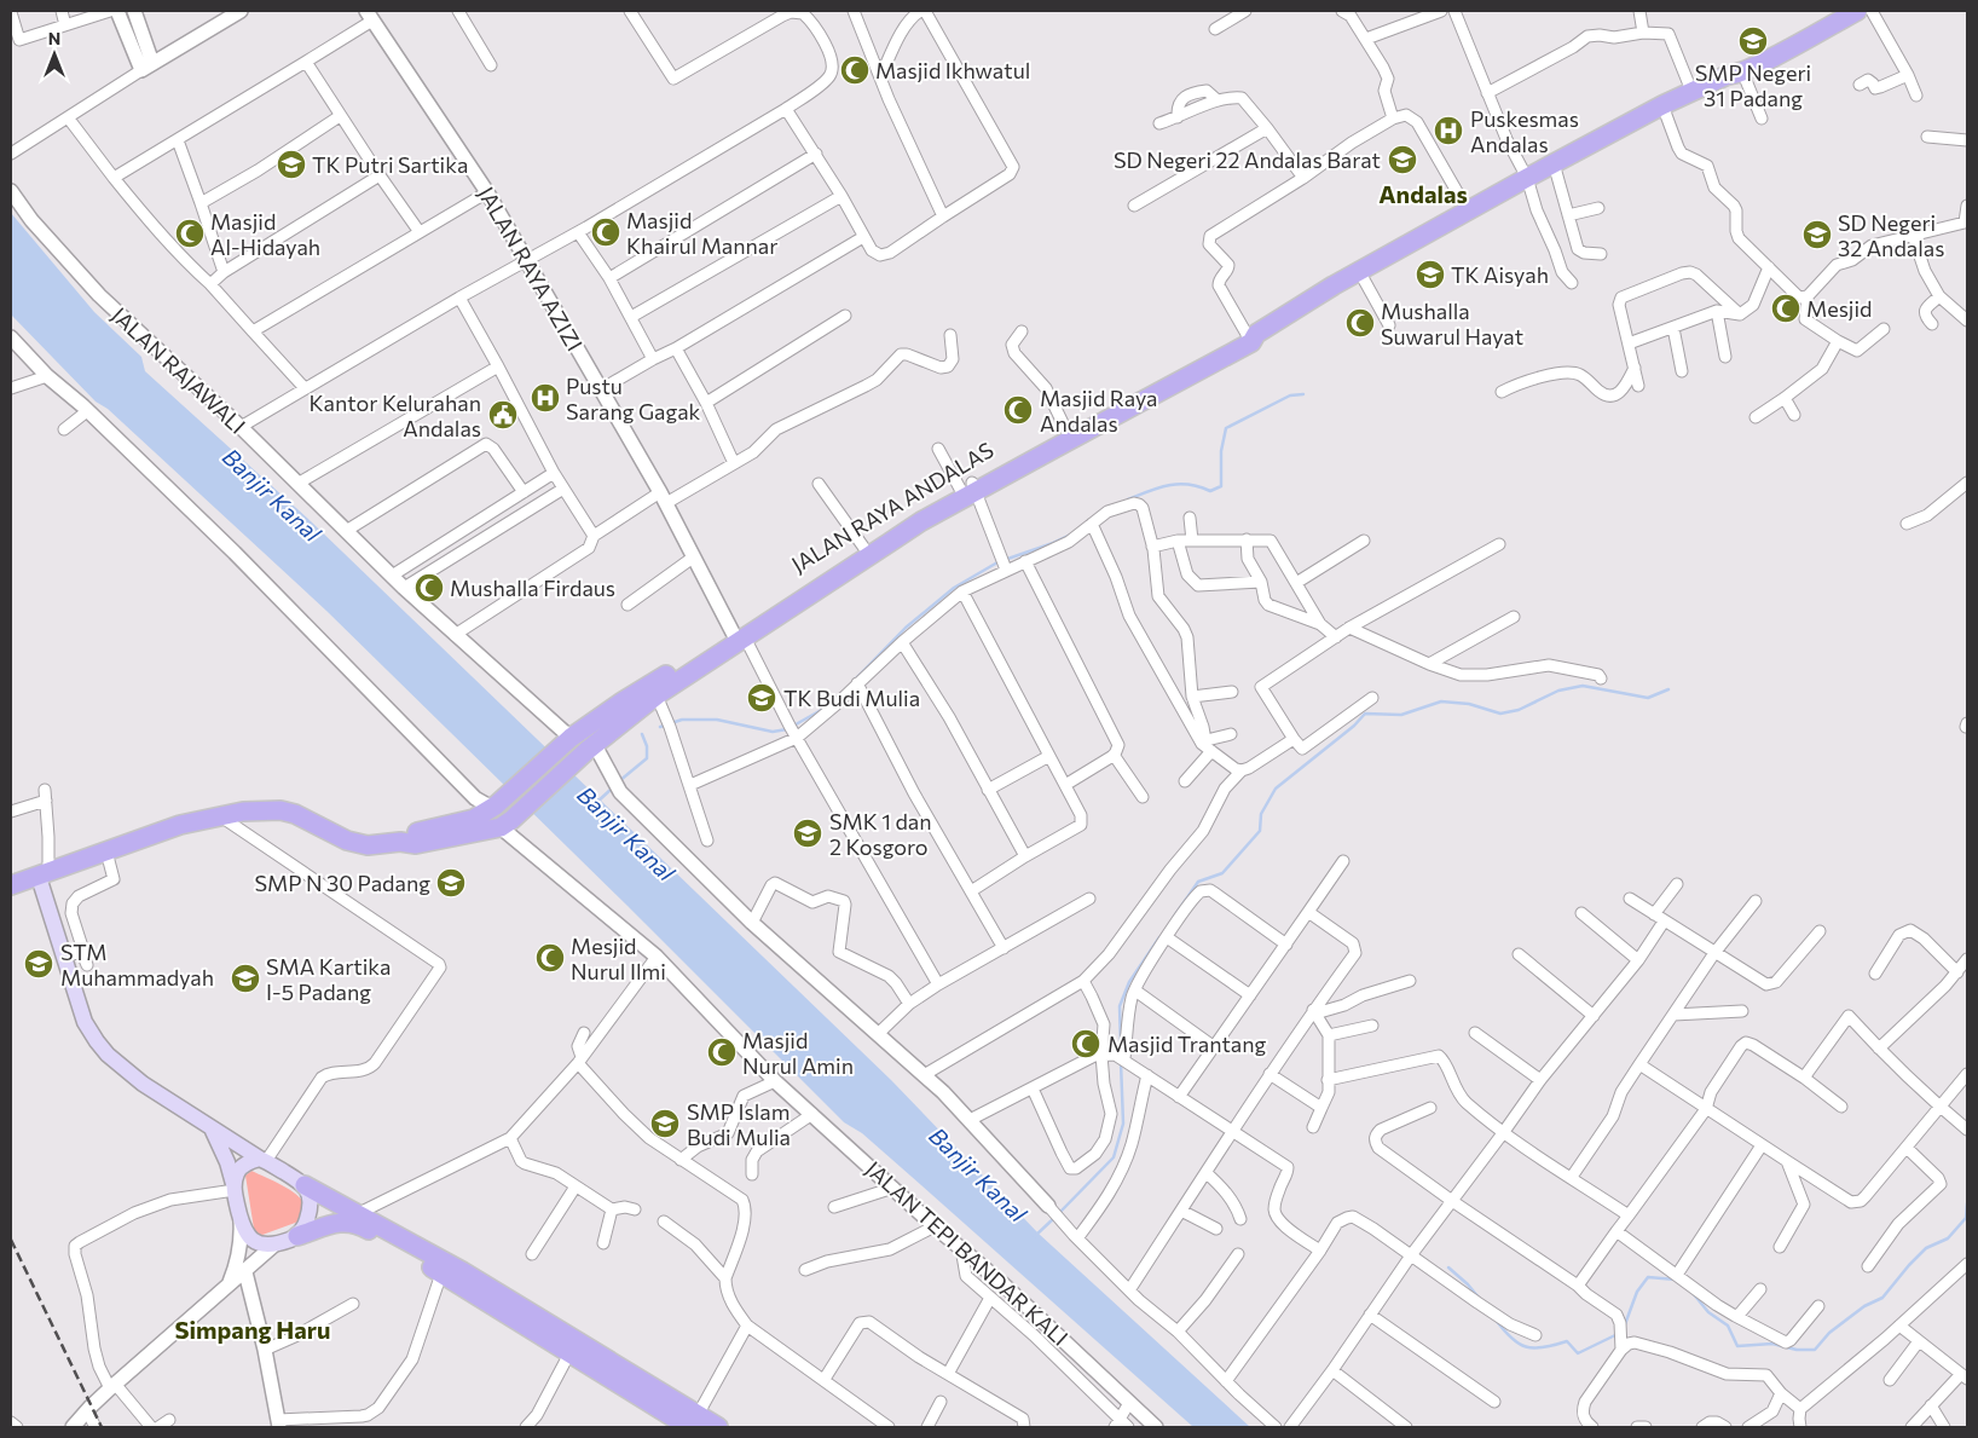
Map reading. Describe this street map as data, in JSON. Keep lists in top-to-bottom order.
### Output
{
  "streets": {
    "main road": ["JALAN RAYA ANDALAS"],
    "street": ["JALAN RAYA AZIZI", "JALAN RAJAWALI", "JALAN TEPI BANDAR KALI"]
  },
  "crossings": [
    ["JALAN RAYA AZIZI", "JALAN RAYA ANDALAS"],
    ["JALAN RAJAWALI", "JALAN RAYA ANDALAS"],
    ["JALAN RAYA ANDALAS", "JALAN TEPI BANDAR KALI"]
  ],
  "districts": ["Andalas", "Simpang Haru"],
  "water": ["Banjir Kanal"],
  "places": {
    "school or university": [
      "SMP Negeri 31 Padang",
      "SD Negeri 22 Andalas Barat",
      "TK Putri Sartika",
      "SD Negeri 32 Andalas",
      "TK Aisyah",
      "TK Budi Mulia",
      "SMK 1 dan 2 Kosgoro",
      "SMP N 30 Padang",
      "STM Muhammadyah",
      "SMA Kartika I-5 Padang",
      "SMP Islam Budi Mulia"
    ],
    "mosque": [
      "Masjid Ikhwatul",
      "Masjid Khairul Mannar",
      "Masjid Al-Hidayah",
      "Mesjid",
      "Mushalla Suwarul Hayat",
      "Masjid Raya Andalas",
      "Mushalla Firdaus",
      "Mesjid Nurul Ilmi",
      "Masjid Trantang",
      "Masjid Nurul Amin"
    ],
    "hospital": ["Puskesmas Andalas", "Pustu Sarang Gagak"],
    "public building": ["Kantor Kelurahan Andalas"]
  },
  "north": "top"
}
